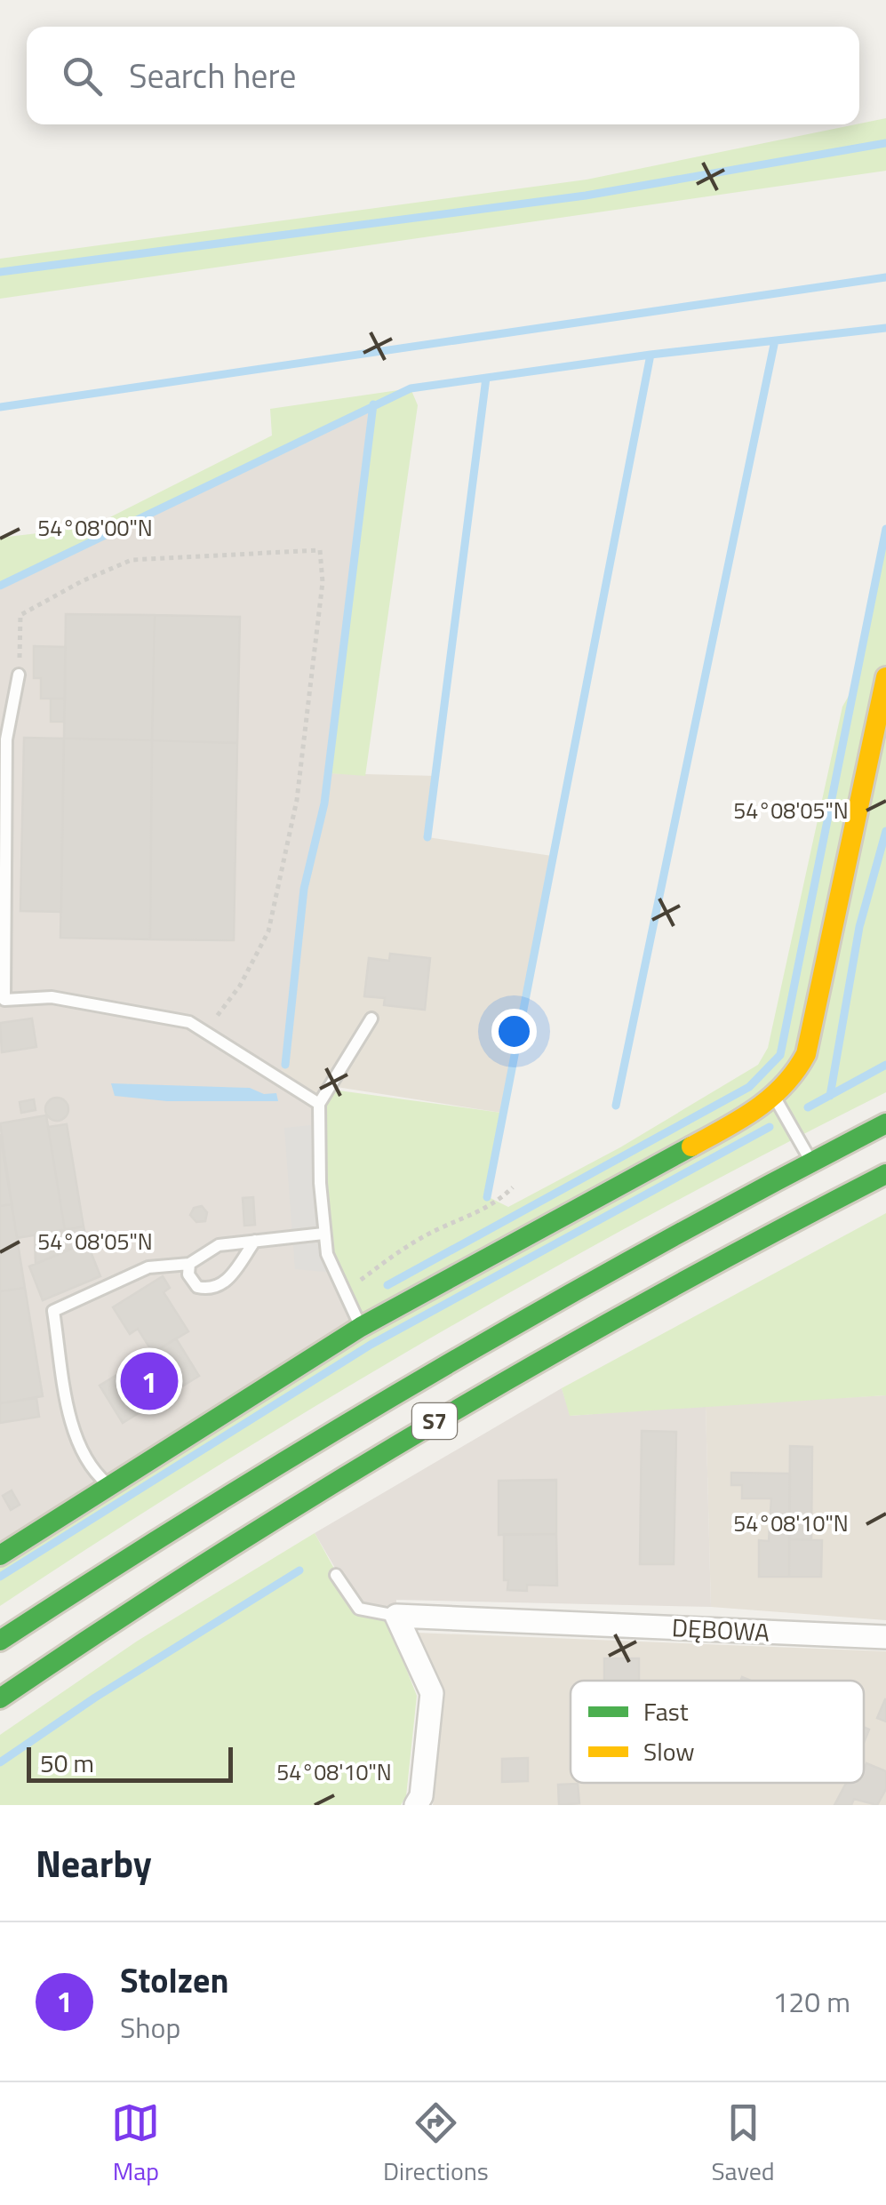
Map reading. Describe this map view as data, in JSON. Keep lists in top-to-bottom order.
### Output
{
  "streets": {
    "main road": ["S7"],
    "street": ["DĘBOWA"]
  },
  "legend": ["Fast", "Slow"],
  "scale_bar": "50 m",
  "page": {
    "search": "Search here",
    "pins": "1",
    "scale": "50 m",
    "heading": "Nearby",
    "list": [
      {
        "mark": "1",
        "name": "Stolzen",
        "note": "Shop",
        "value": "120 m"
      }
    ],
    "nav": ["Map", "Directions", "Saved"]
  },
  "coordinates": ["54°08'00\"N", "54°08'05\"N", "54°08'10\"N"]
}
